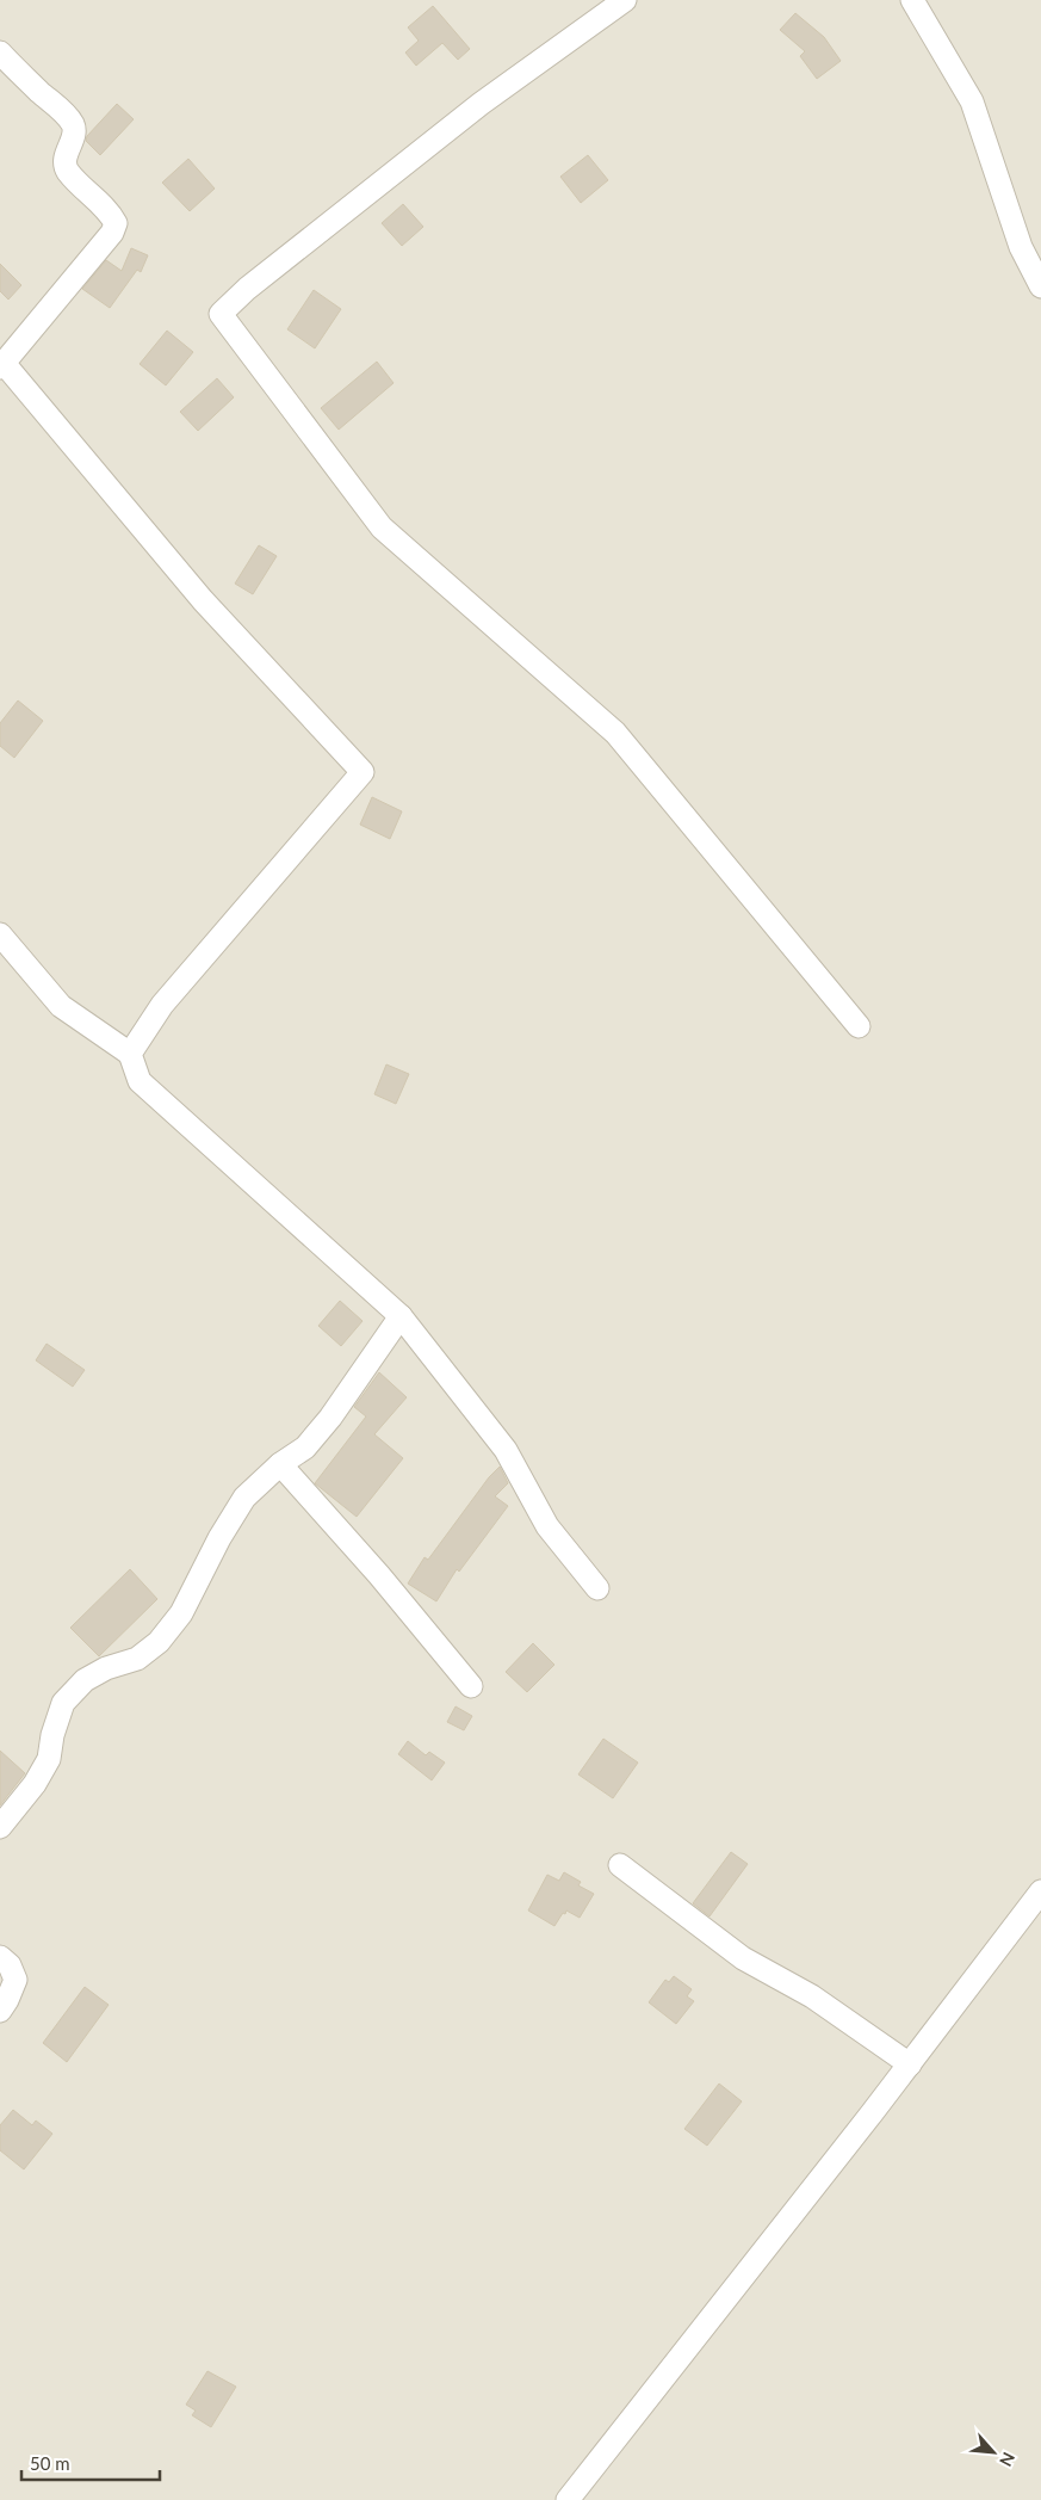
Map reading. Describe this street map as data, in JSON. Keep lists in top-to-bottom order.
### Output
{
  "scale_bar": "50 m",
  "north": "bottom right"
}
